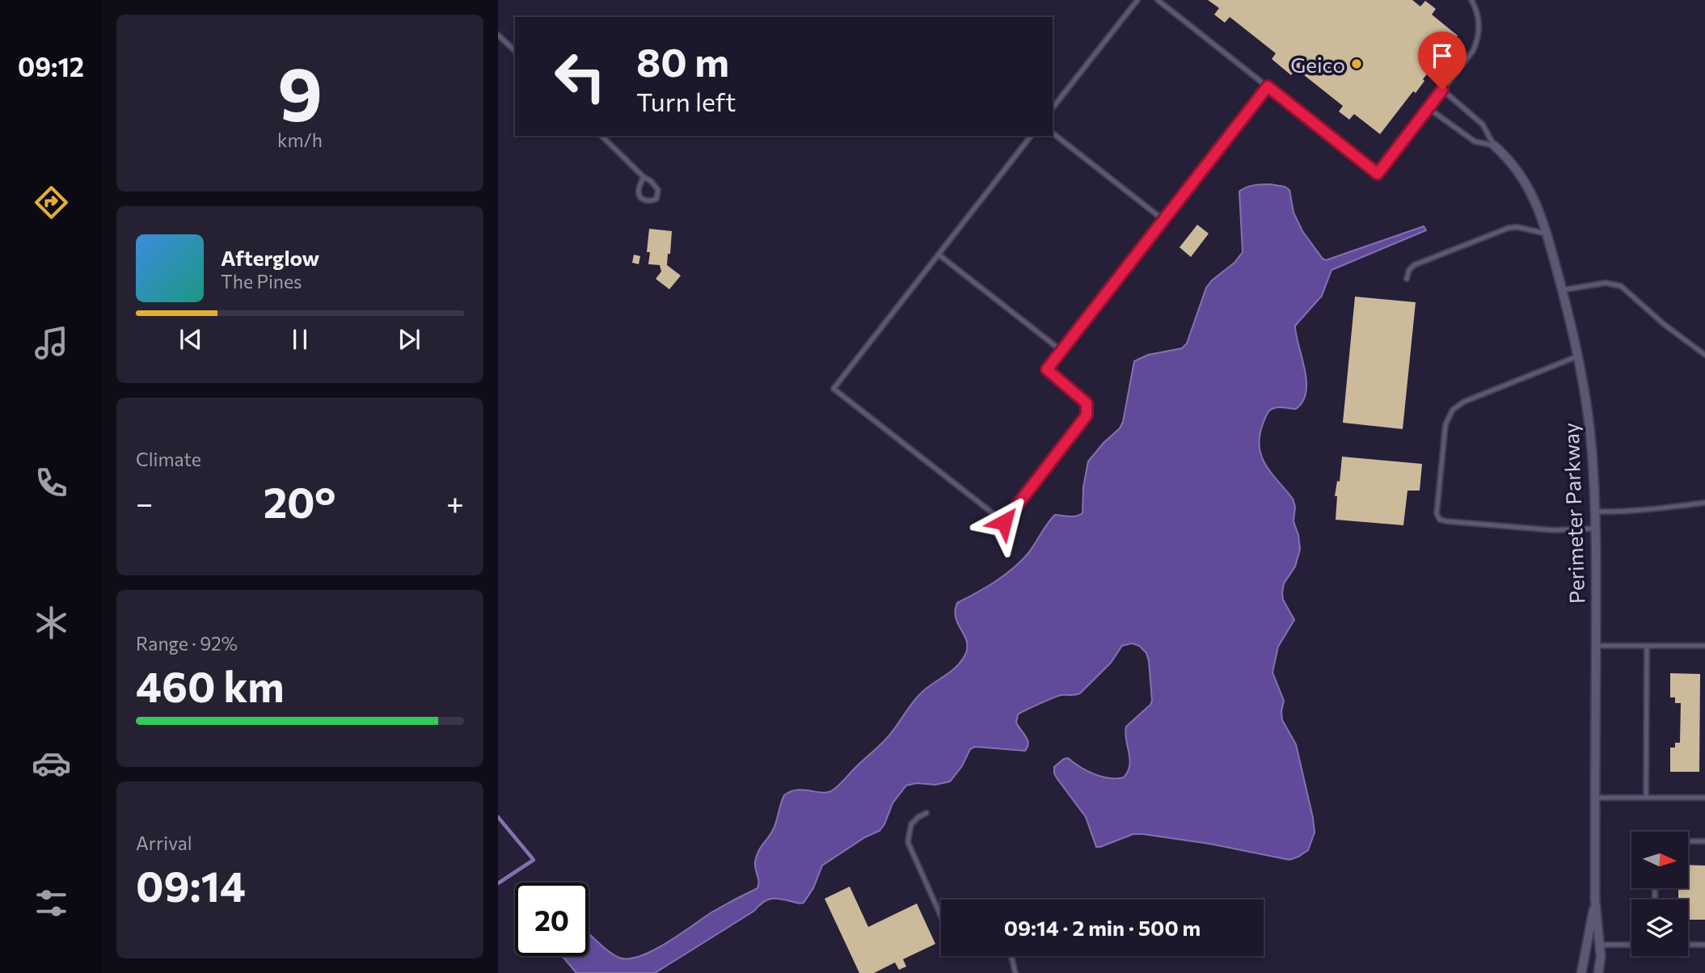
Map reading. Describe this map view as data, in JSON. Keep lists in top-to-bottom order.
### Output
{
  "streets": {
    "street": ["Perimeter Parkway"]
  },
  "places": ["Geico"],
  "north": "right",
  "page": {
    "tabs": "09:12",
    "tile": [
      ["9", "km/h"],
      "Climate",
      ["Range · 92%", "460 km"],
      ["Arrival", "09:14"]
    ],
    "turn": ["80 m", "Turn left"],
    "song": ["Afterglow", "The Pines"],
    "heat": ["−", "20°", "+"],
    "limit": "20",
    "trip": "09:14 · 2 min · 500 m"
  }
}
